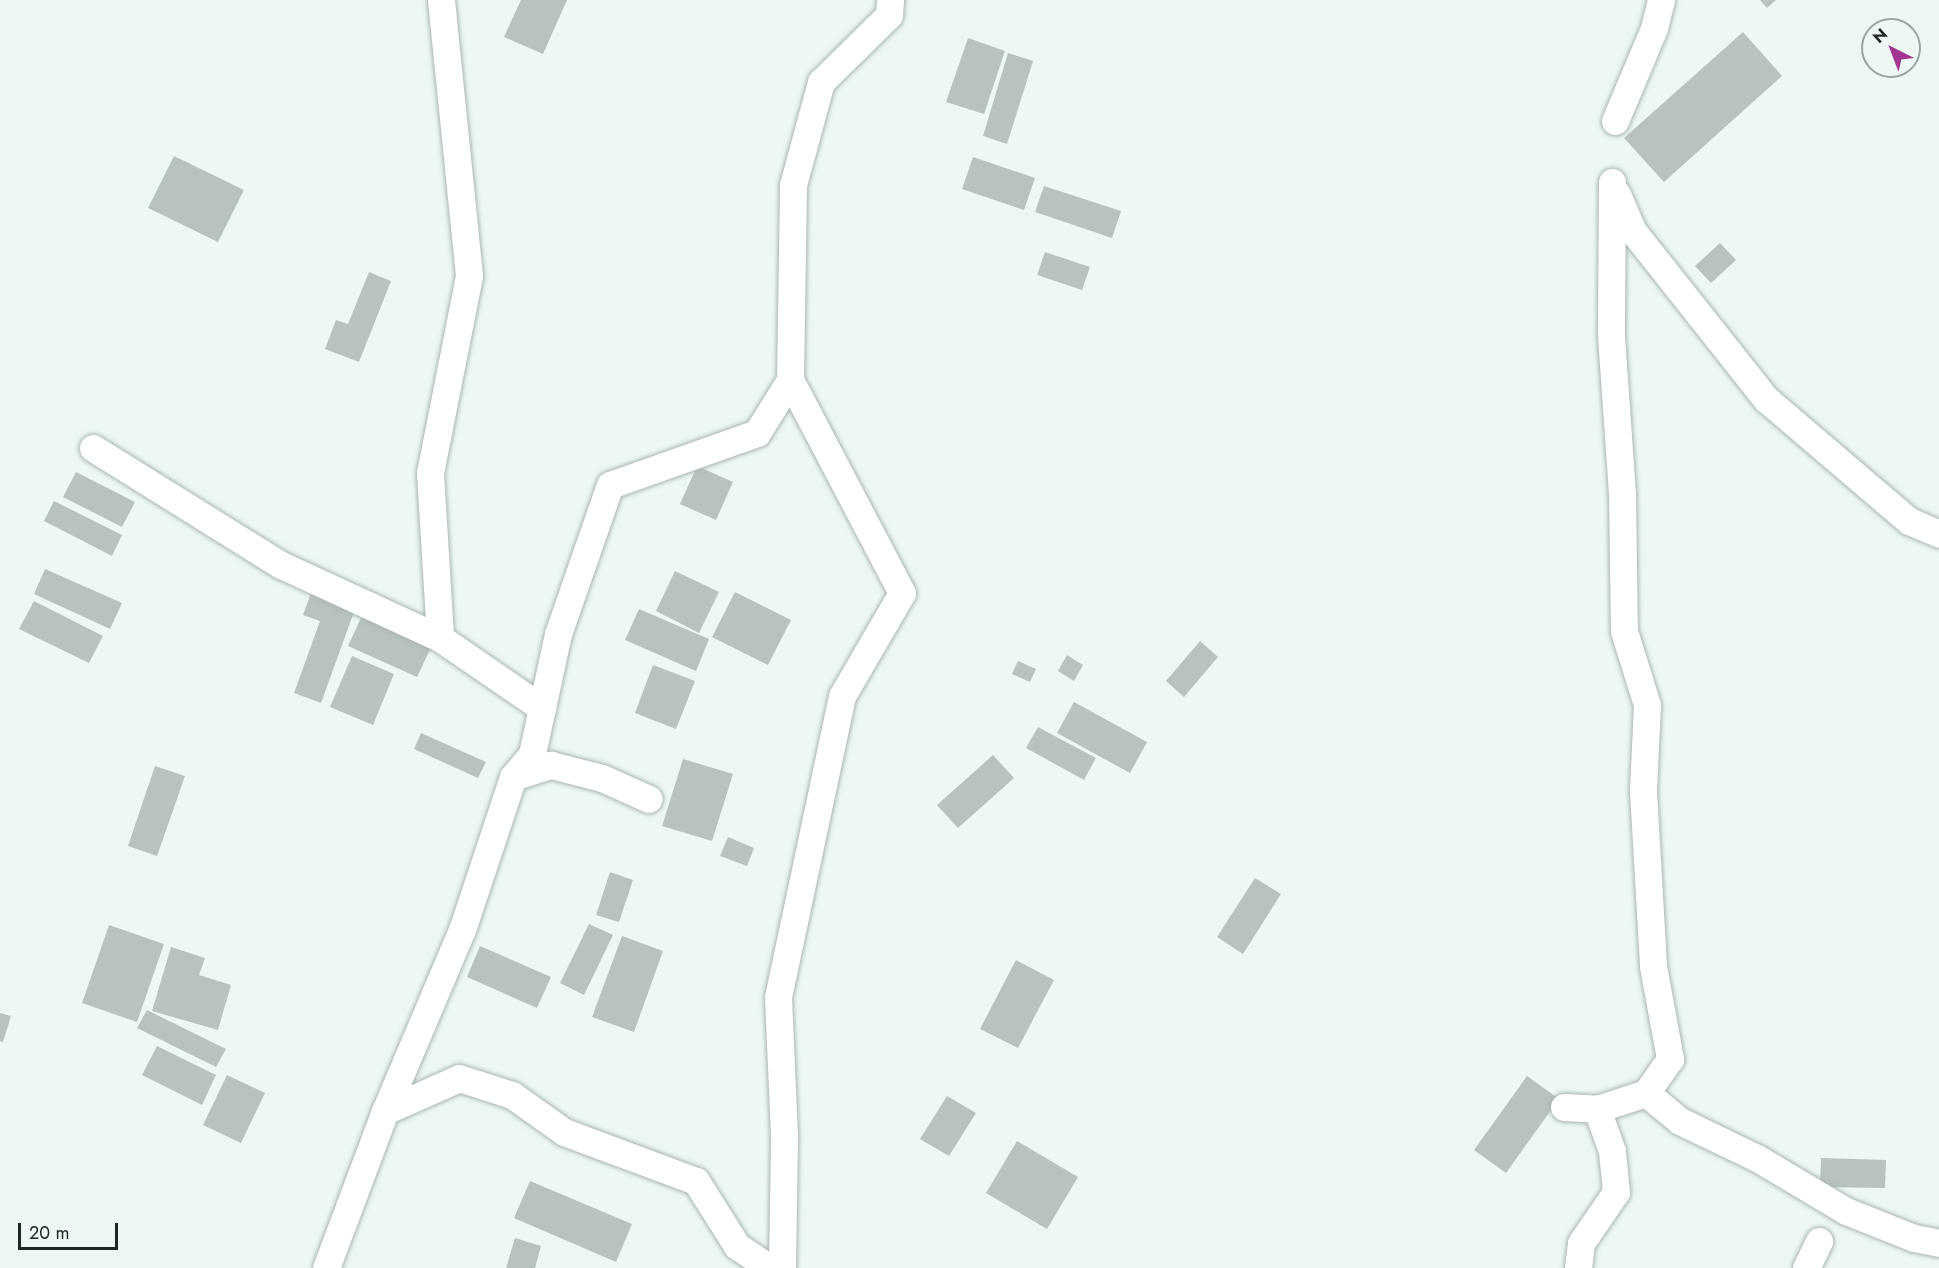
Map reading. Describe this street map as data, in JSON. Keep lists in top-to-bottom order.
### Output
{
  "scale_bar": "20 m",
  "north": "top left"
}
